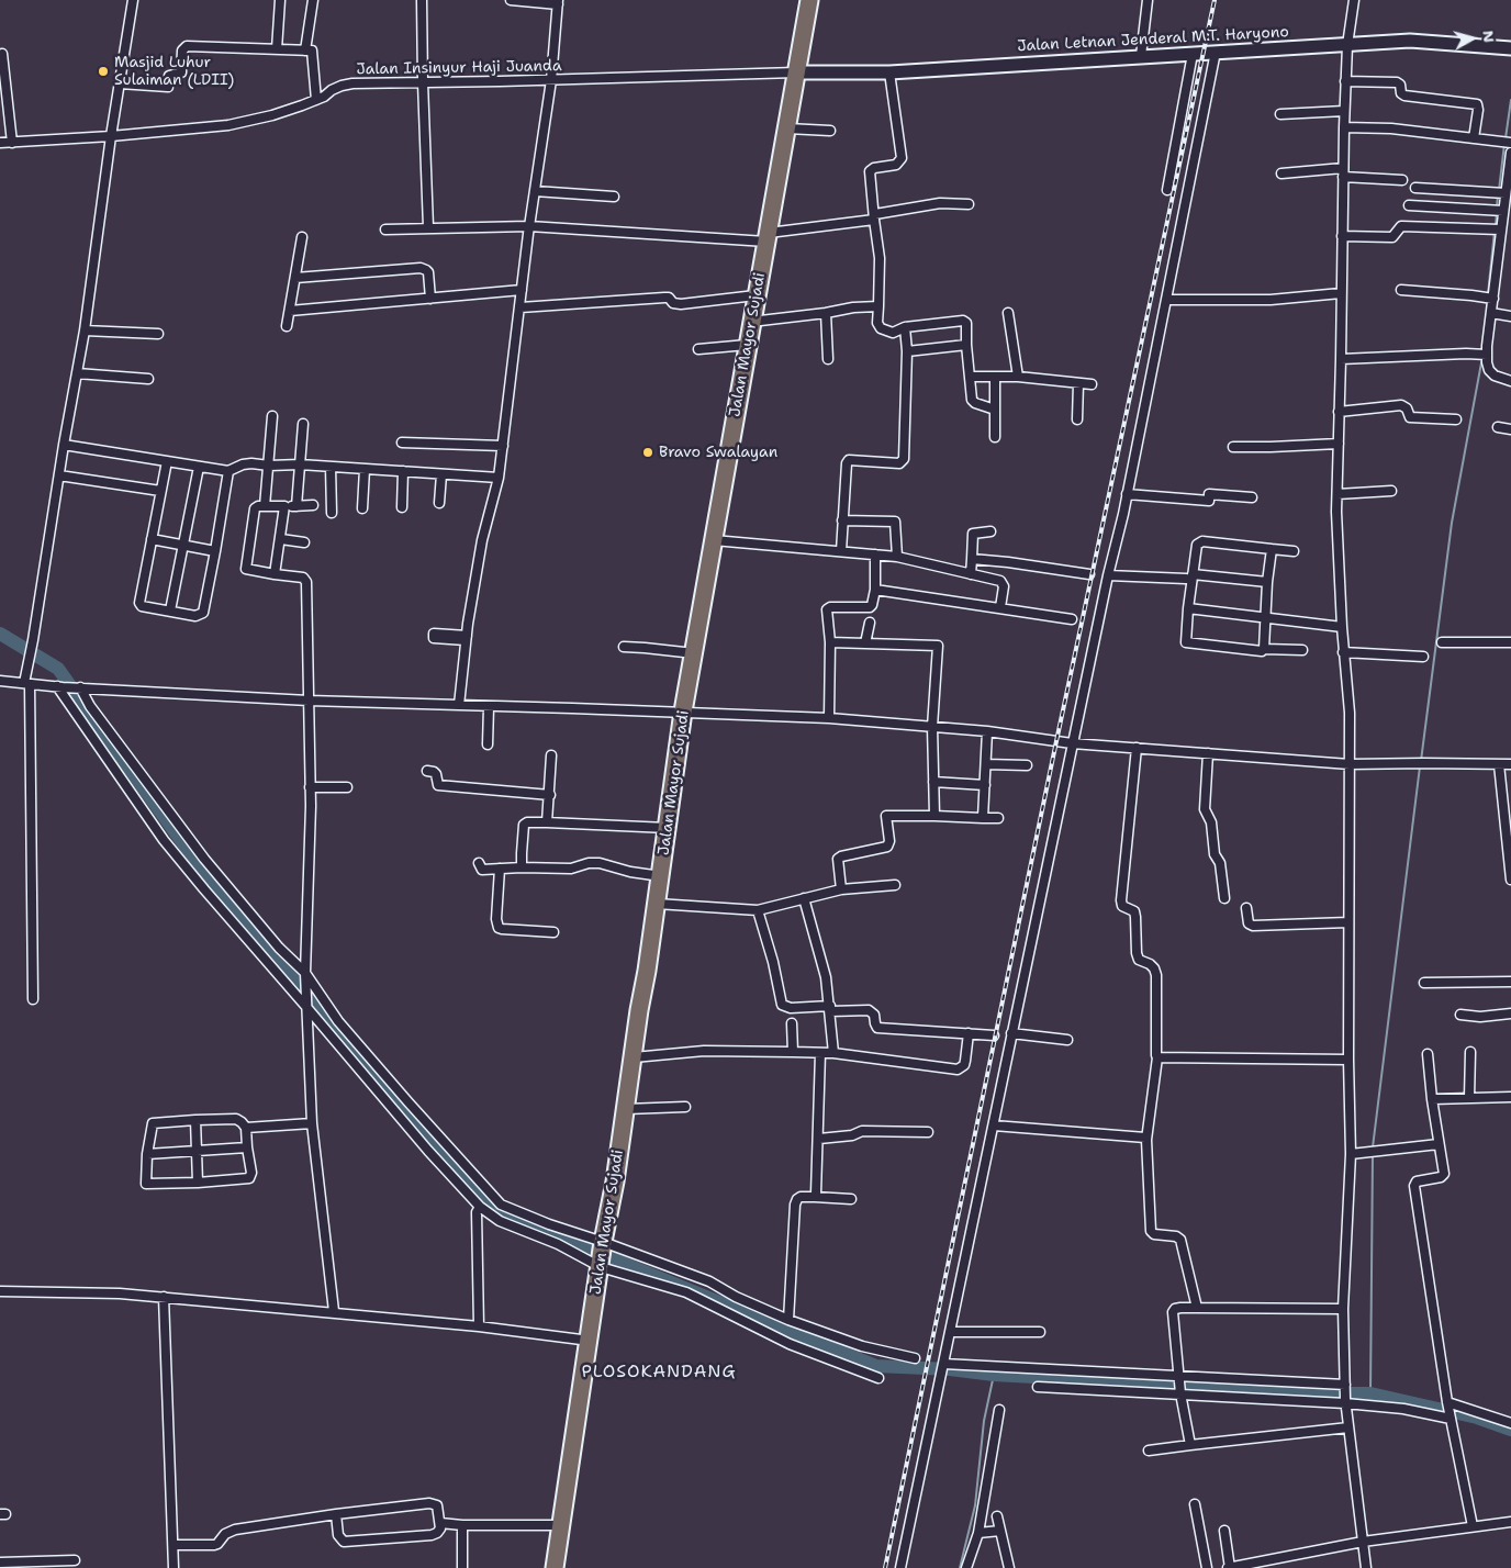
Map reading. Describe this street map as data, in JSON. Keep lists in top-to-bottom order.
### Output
{
  "streets": {
    "highway": ["Jalan Mayor Sujadi"],
    "main road": ["Jalan Letnan Jenderal M.T. Haryono"],
    "street": ["Jalan Insinyur Haji Juanda"]
  },
  "crossings": [
    ["Jalan Letnan Jenderal M.T. Haryono", "Jalan Insinyur Haji Juanda"],
    ["Jalan Letnan Jenderal M.T. Haryono", "Jalan Mayor Sujadi"],
    ["Jalan Insinyur Haji Juanda", "Jalan Mayor Sujadi"]
  ],
  "districts": ["PLOSOKANDANG"],
  "places": ["Masjid Luhur Sulaiman (LDII)", "Bravo Swalayan"],
  "north": "right"
}
